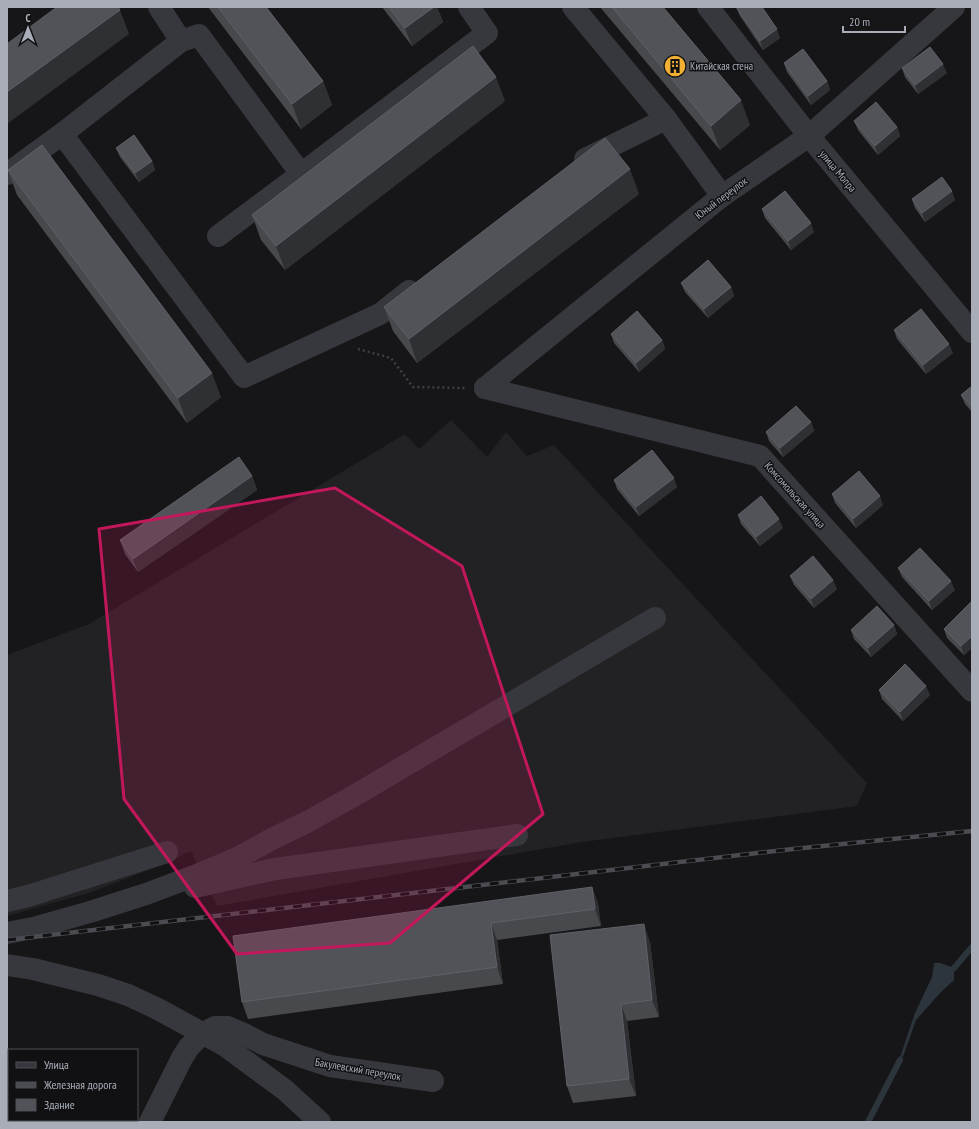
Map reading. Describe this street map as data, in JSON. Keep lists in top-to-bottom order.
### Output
{
  "streets": {
    "street": [
      "улица Мопра",
      "Юный переулок",
      "Комсомольская улица",
      "Бакулевский переулок"
    ]
  },
  "crossings": [
    ["улица Мопра", "Юный переулок"],
    ["Юный переулок", "Комсомольская улица"]
  ],
  "places": {
    "building": ["Китайская стена"]
  },
  "legend": ["Улица", "Железная дорога", "Здание"],
  "scale_bar": "20 m",
  "north": "top"
}
